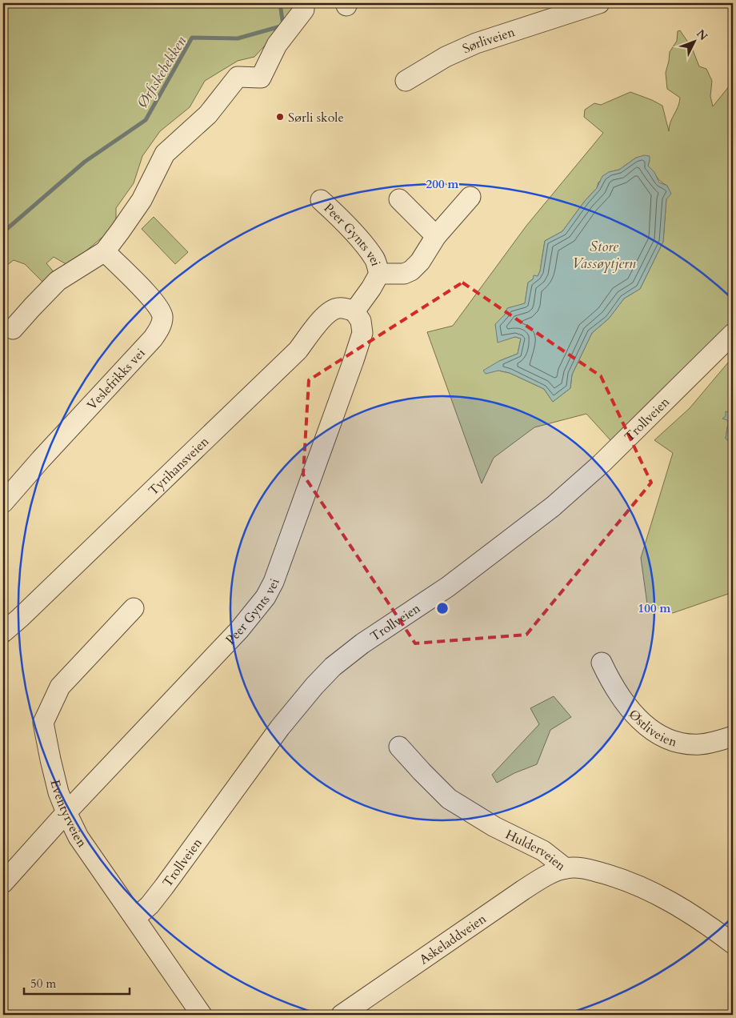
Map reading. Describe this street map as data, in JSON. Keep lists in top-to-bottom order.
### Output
{
  "streets": {
    "street": [
      "Sørliveien",
      "Peer Gynts vei",
      "Veslefrikks vei",
      "Trollveien",
      "Tyrihansveien",
      "Østliveien",
      "Eventyrveien",
      "Hulderveien",
      "Askeladdveien"
    ]
  },
  "crossings": [
    ["Peer Gynts vei", "Tyrihansveien"],
    ["Peer Gynts vei", "Eventyrveien"],
    ["Trollveien", "Eventyrveien"],
    ["Hulderveien", "Askeladdveien"]
  ],
  "water": ["Ørfiskebekken", "Store Vassøytjern"],
  "places": ["Sørli skole"],
  "scale_bar": "50 m",
  "north": "top right",
  "rings": ["200 m", "100 m"]
}
